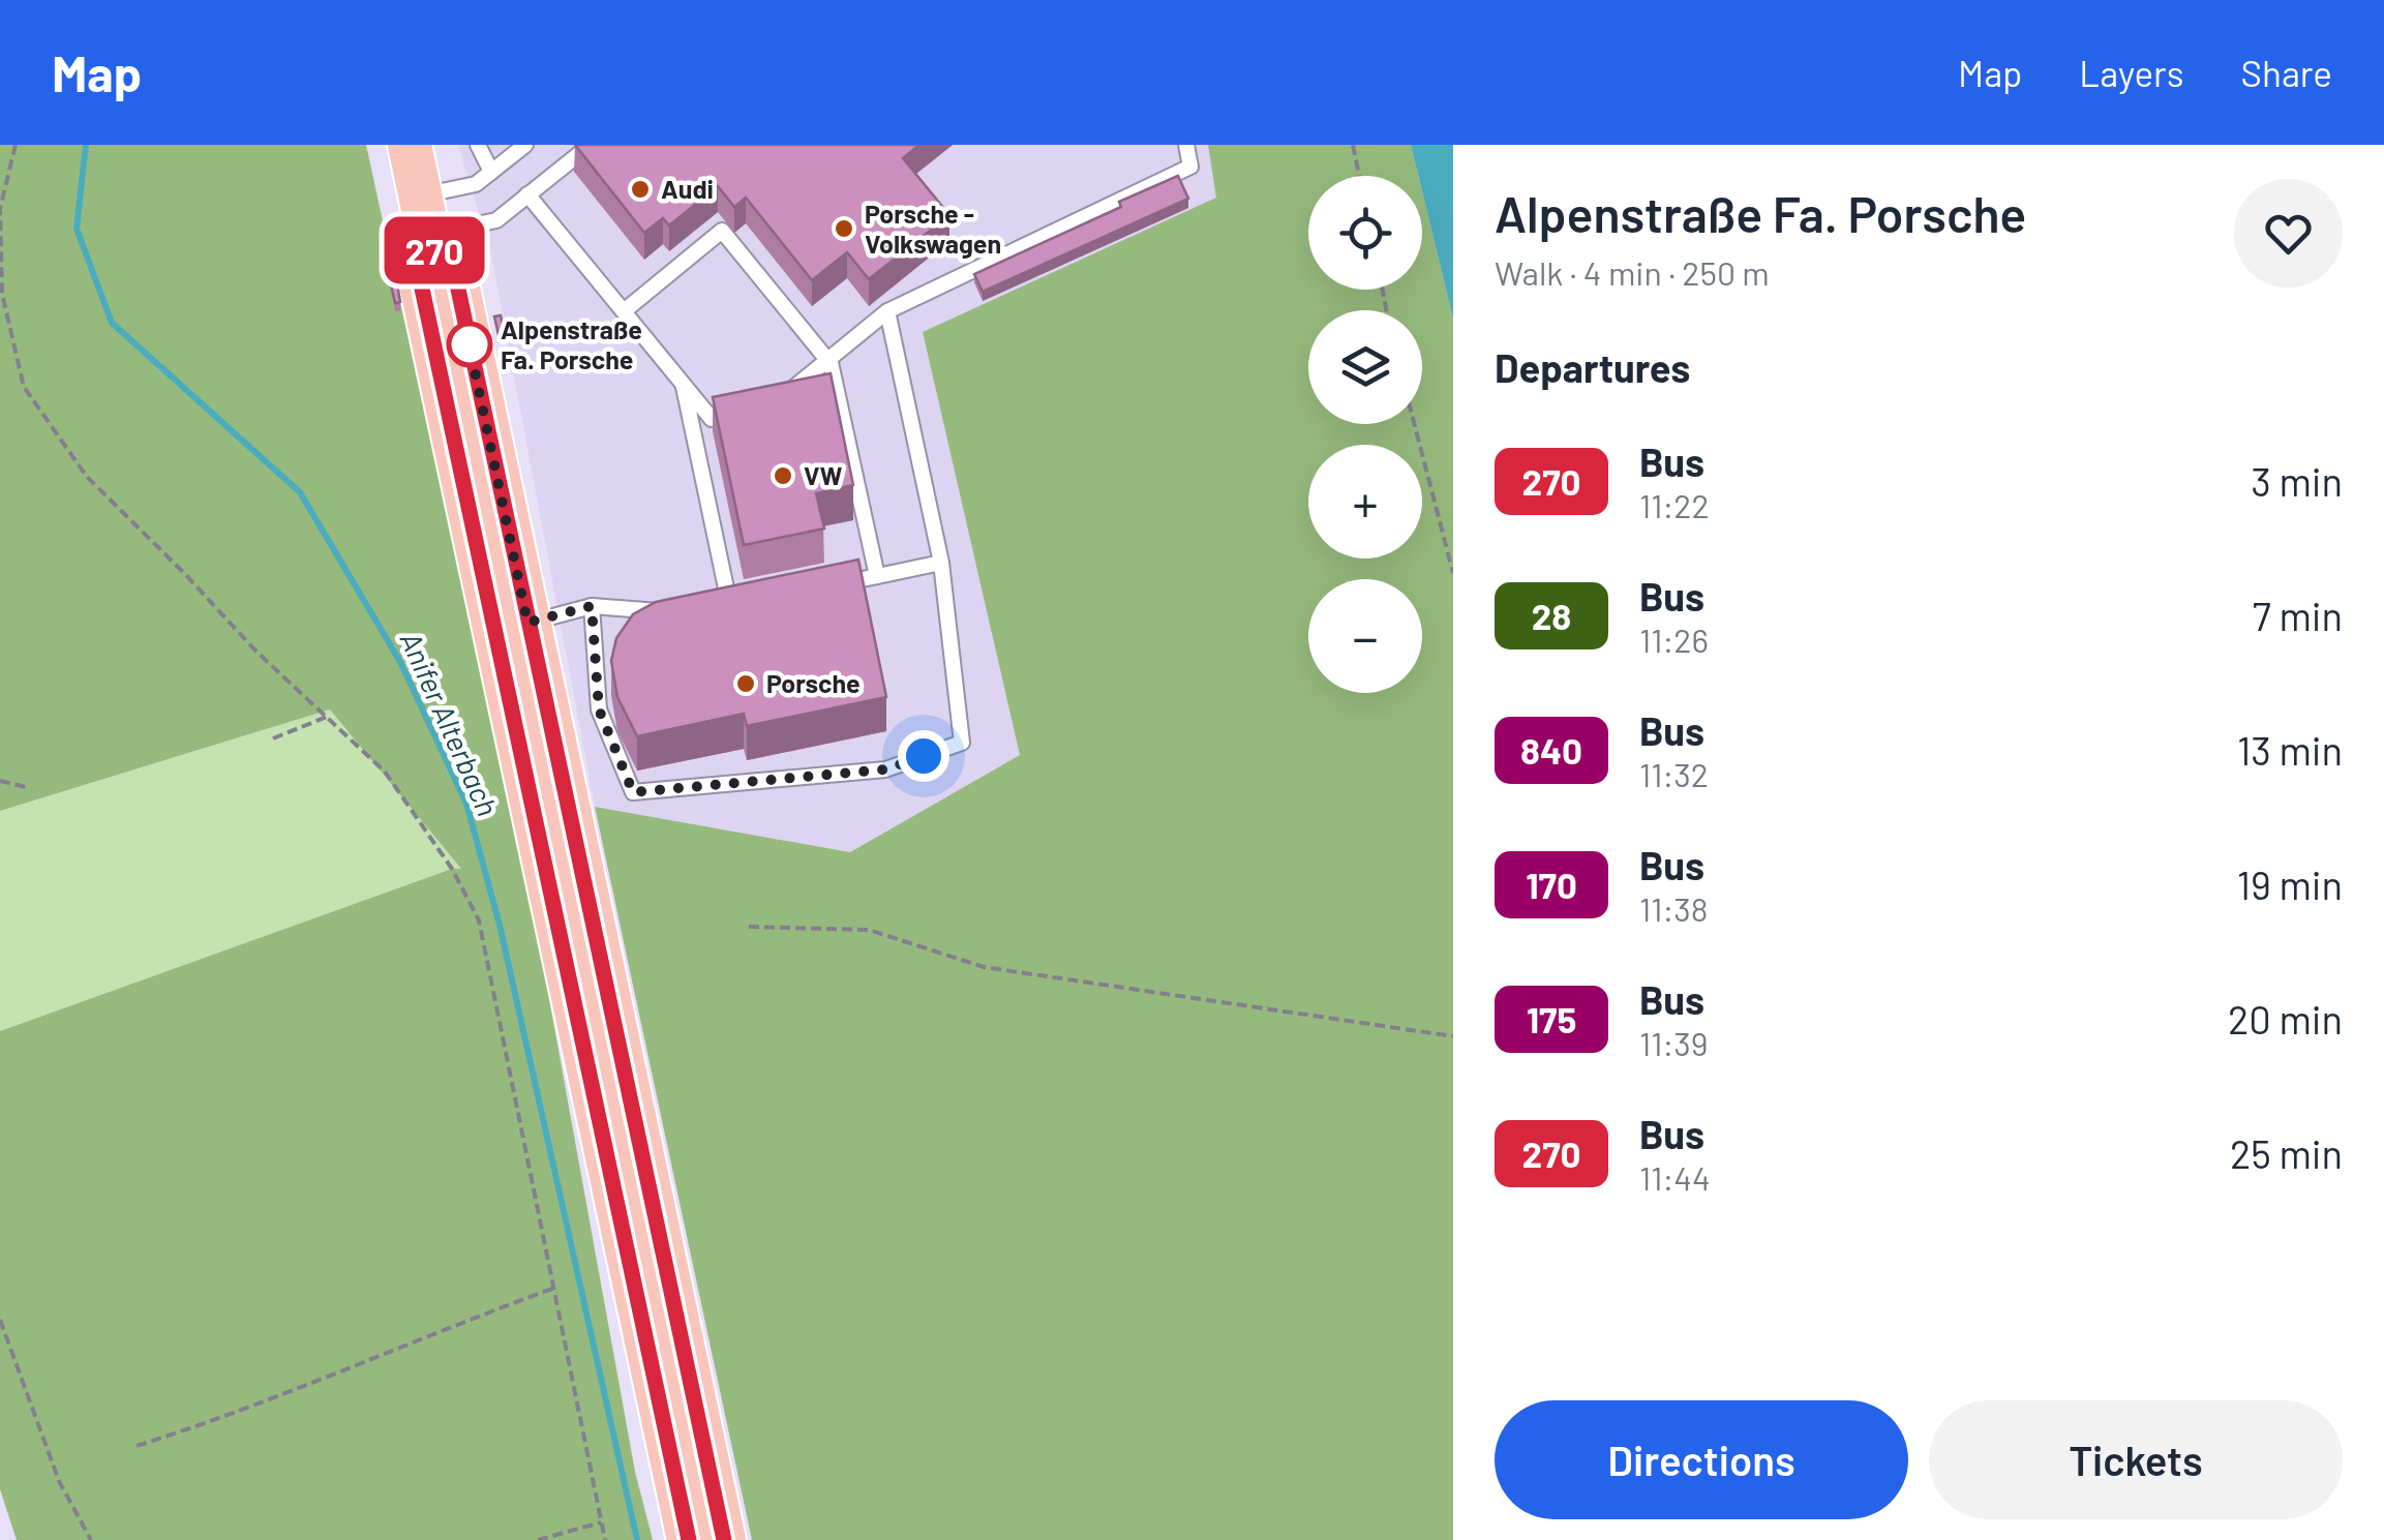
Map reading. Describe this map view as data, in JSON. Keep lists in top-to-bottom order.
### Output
{
  "water": ["Anifer Alterbach"],
  "places": [
    "Audi",
    "Porsche - Volkswagen",
    "Alpenstraße Fa. Porsche",
    "VW",
    "Porsche"
  ],
  "lines": ["bus line 270"],
  "page": {
    "header": "Map",
    "nav": ["Map", "Layers", "Share"],
    "on_map": "270",
    "heading": [
      ["Alpenstraße Fa. Porsche", "Walk · 4 min · 250 m"],
      "Departures"
    ],
    "map_buttons": ["+", "−"],
    "list": [
      {
        "mark": "270",
        "name": "Bus",
        "note": "11:22",
        "value": "3 min"
      },
      {
        "mark": "28",
        "name": "Bus",
        "note": "11:26",
        "value": "7 min"
      },
      {
        "mark": "840",
        "name": "Bus",
        "note": "11:32",
        "value": "13 min"
      },
      {
        "mark": "170",
        "name": "Bus",
        "note": "11:38",
        "value": "19 min"
      },
      {
        "mark": "175",
        "name": "Bus",
        "note": "11:39",
        "value": "20 min"
      },
      {
        "mark": "270",
        "name": "Bus",
        "note": "11:44",
        "value": "25 min"
      }
    ],
    "buttons": ["Directions", "Tickets"]
  }
}
